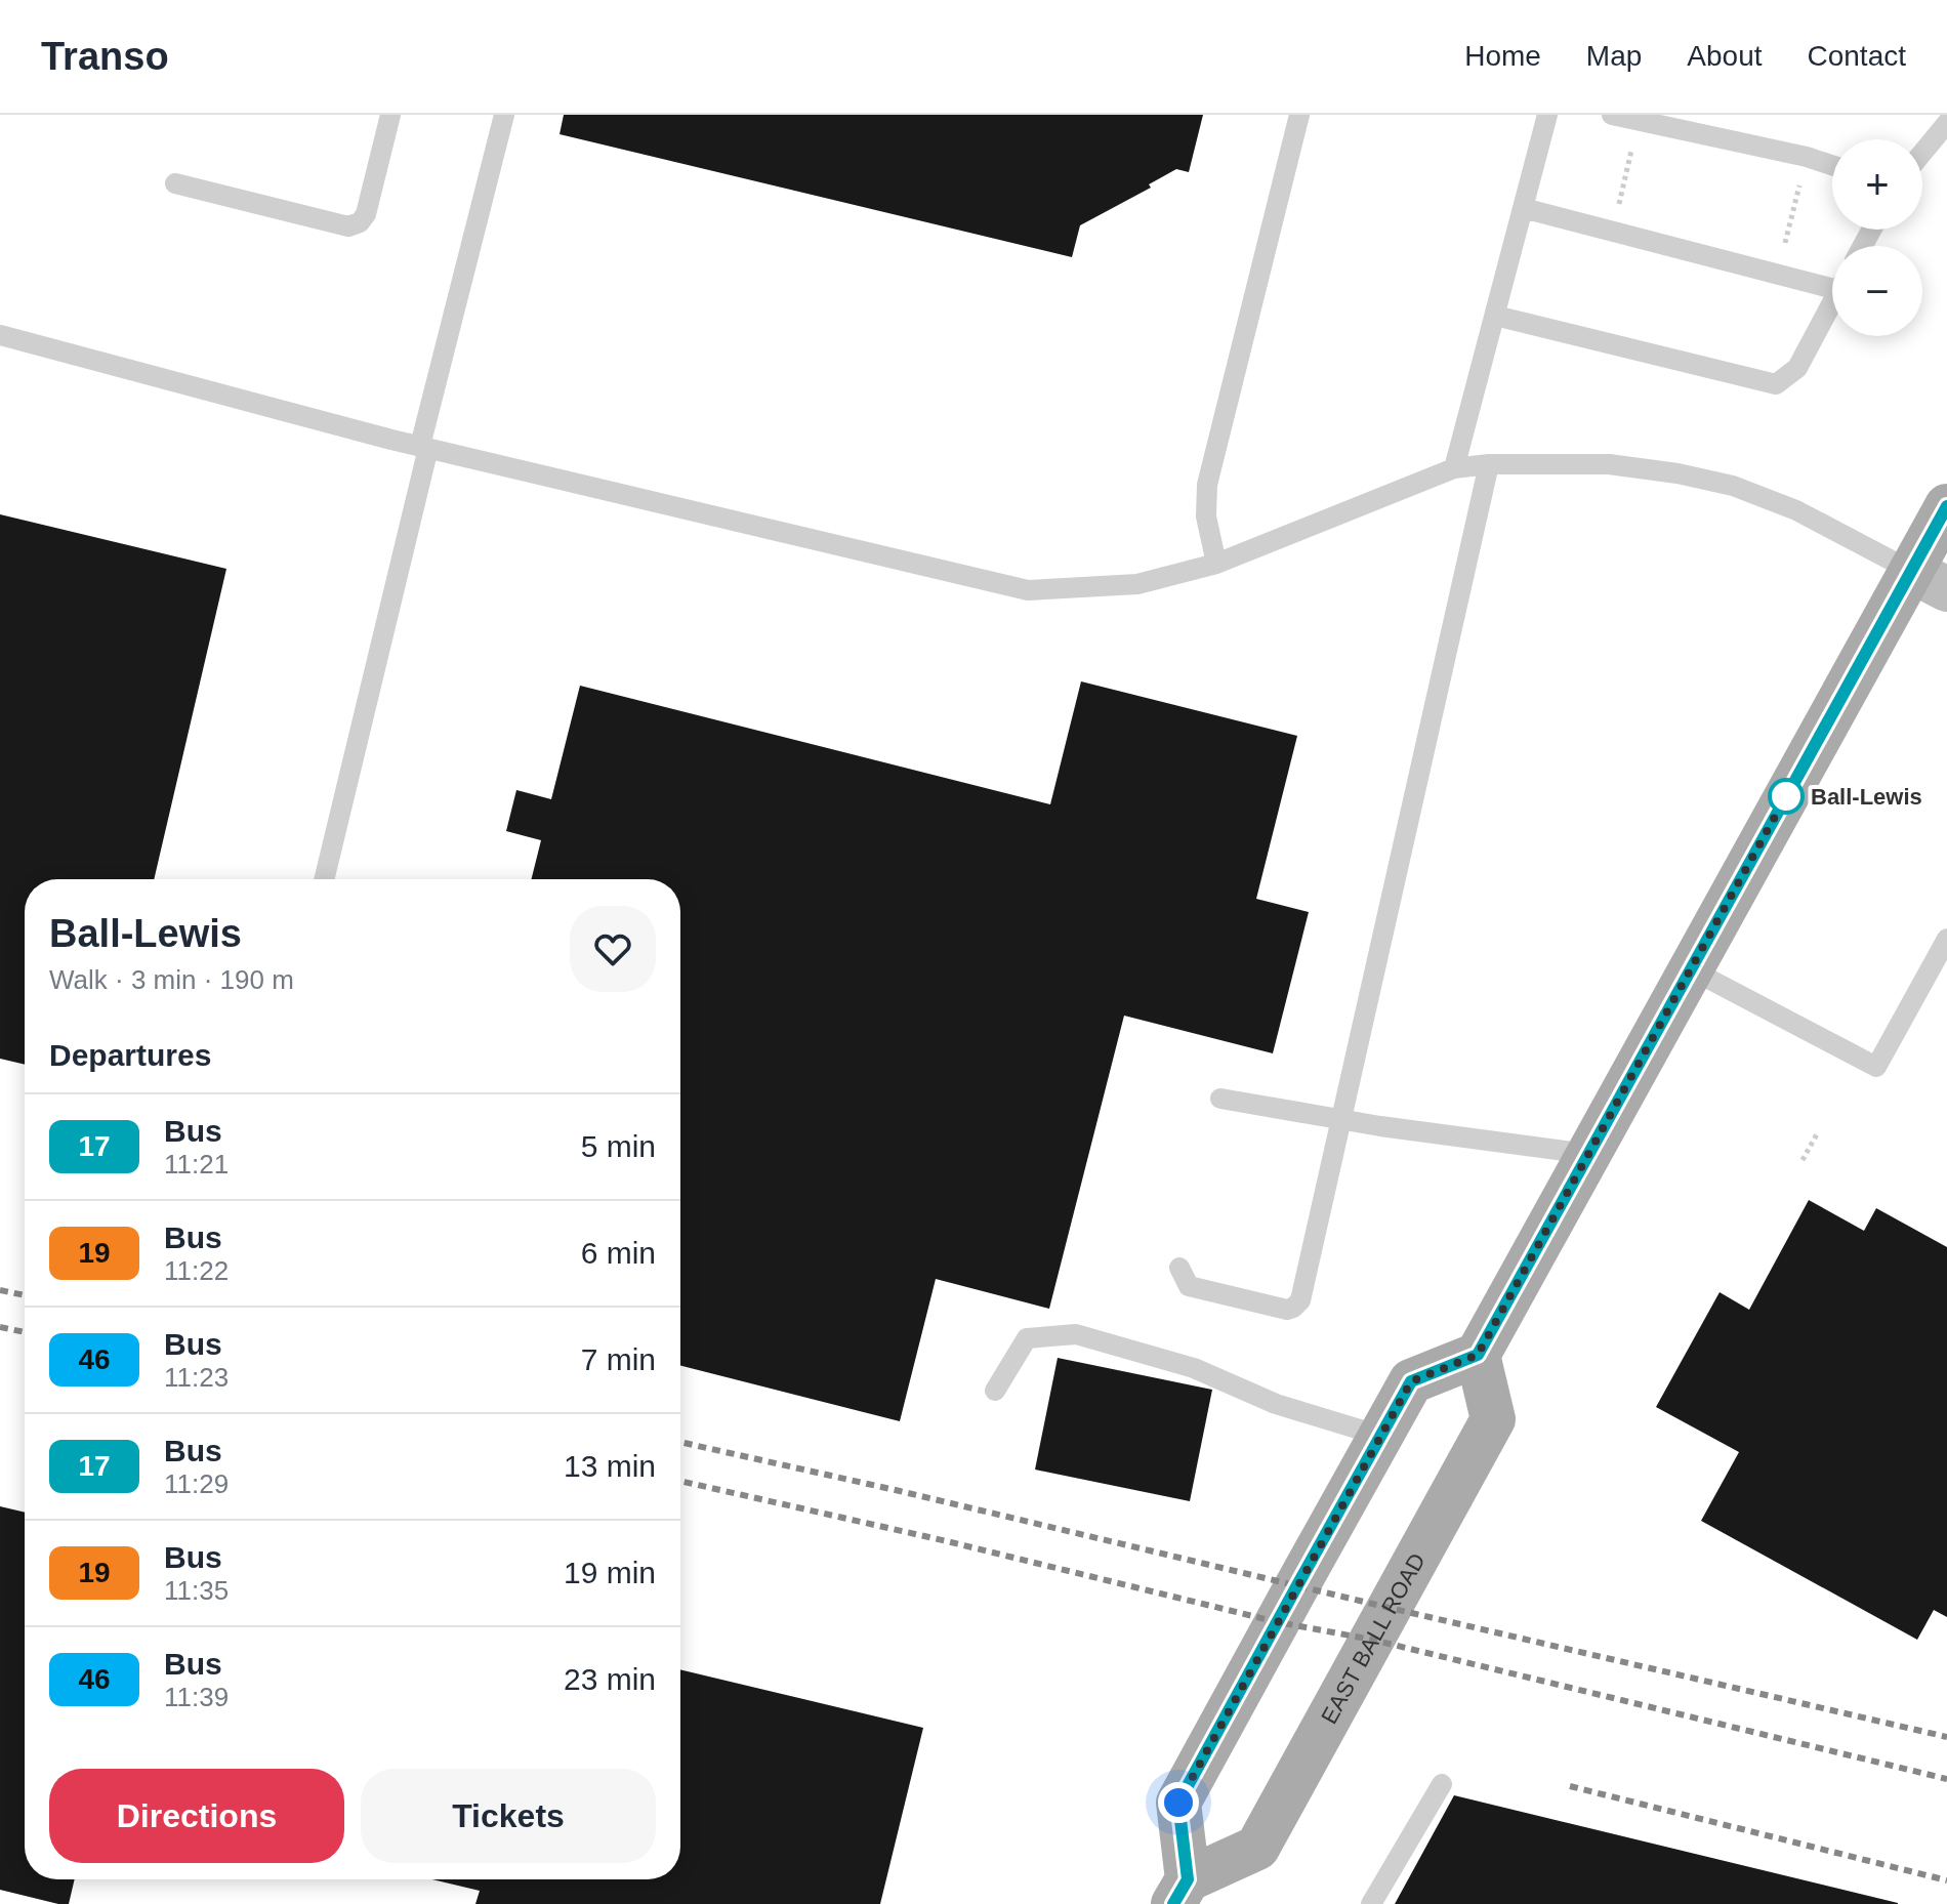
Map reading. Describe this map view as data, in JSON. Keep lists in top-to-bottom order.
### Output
{
  "streets": {
    "main road": ["EAST BALL ROAD"]
  },
  "places": ["Ball-Lewis"],
  "lines": ["bus line 17"],
  "page": {
    "header": "Transo",
    "nav": [
      "Home",
      "Map",
      "About",
      "Contact"
    ],
    "map_buttons": ["+", "−"],
    "heading": [
      ["Ball-Lewis", "Walk · 3 min · 190 m"],
      "Departures"
    ],
    "list": [
      {
        "mark": "17",
        "name": "Bus",
        "note": "11:21",
        "value": "5 min"
      },
      {
        "mark": "19",
        "name": "Bus",
        "note": "11:22",
        "value": "6 min"
      },
      {
        "mark": "46",
        "name": "Bus",
        "note": "11:23",
        "value": "7 min"
      },
      {
        "mark": "17",
        "name": "Bus",
        "note": "11:29",
        "value": "13 min"
      },
      {
        "mark": "19",
        "name": "Bus",
        "note": "11:35",
        "value": "19 min"
      },
      {
        "mark": "46",
        "name": "Bus",
        "note": "11:39",
        "value": "23 min"
      }
    ],
    "buttons": ["Directions", "Tickets"]
  }
}
